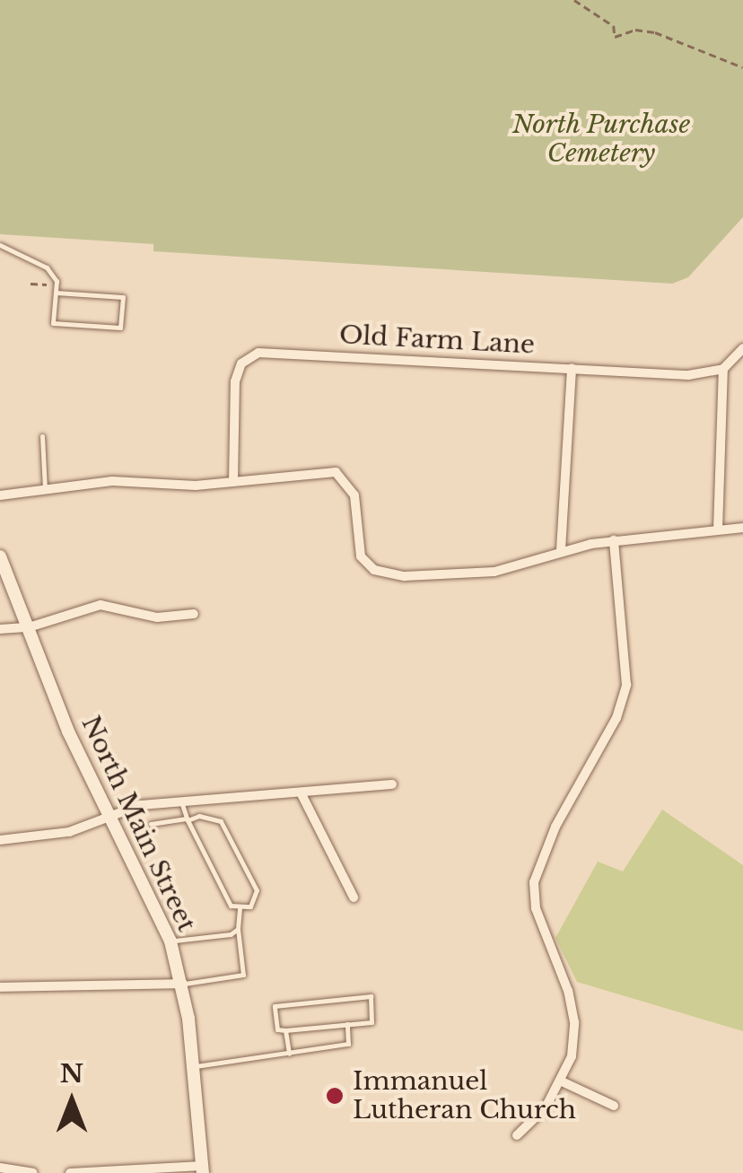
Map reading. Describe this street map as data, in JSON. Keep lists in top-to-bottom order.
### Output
{
  "streets": {
    "main road": ["North Main Street"],
    "street": ["Old Farm Lane"]
  },
  "parks": ["North Purchase Cemetery"],
  "places": ["Immanuel Lutheran Church"],
  "north": "top"
}
